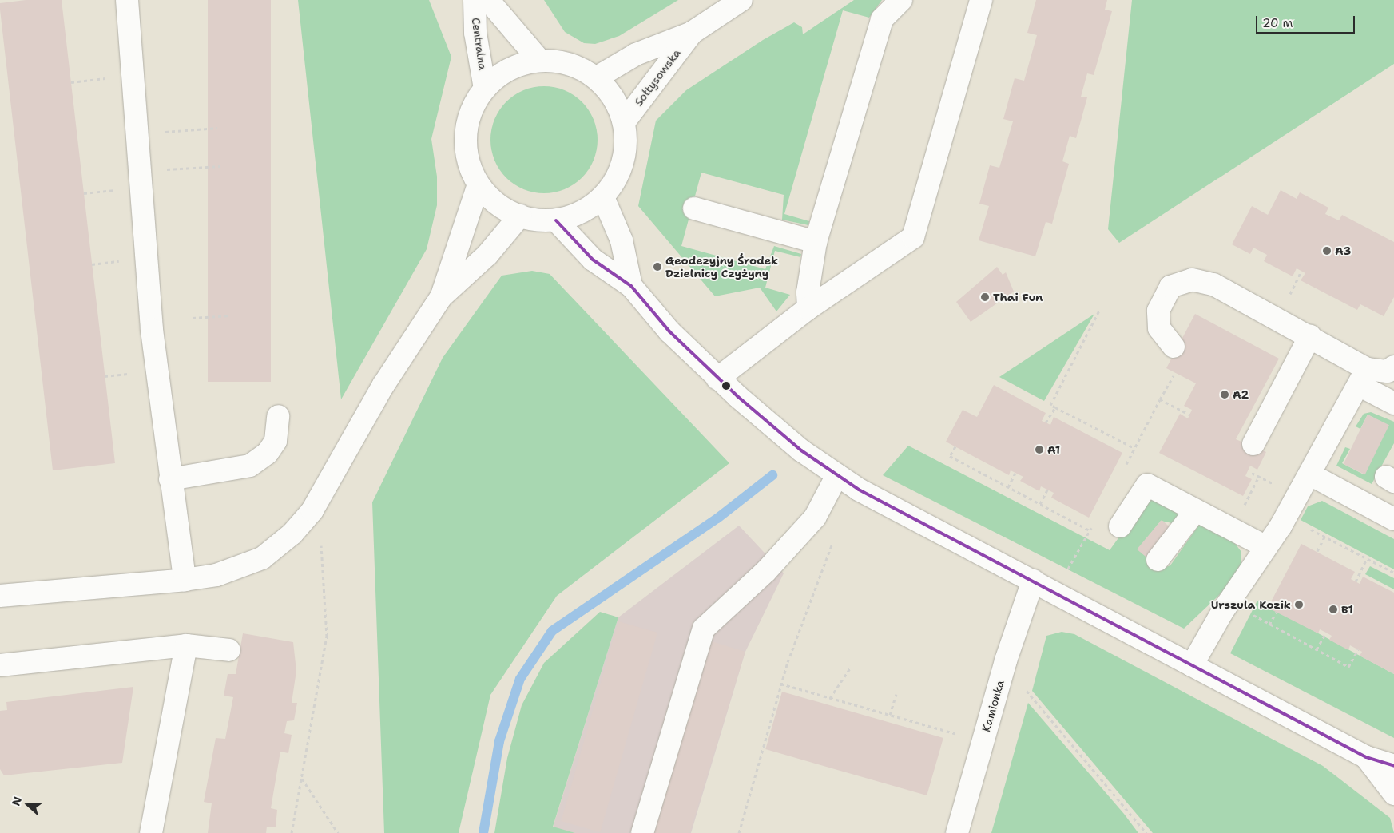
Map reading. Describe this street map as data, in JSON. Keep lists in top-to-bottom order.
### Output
{
  "streets": {
    "street": ["Centralna", "Sołtysowska", "Kamionka"]
  },
  "places": [
    "A3",
    "Geodezyjny Środek Dzielnicy Czyżyny",
    "Thai Fun",
    "A2",
    "A1",
    "Urszula Kozik",
    "B1"
  ],
  "scale_bar": "20 m",
  "north": "left"
}
